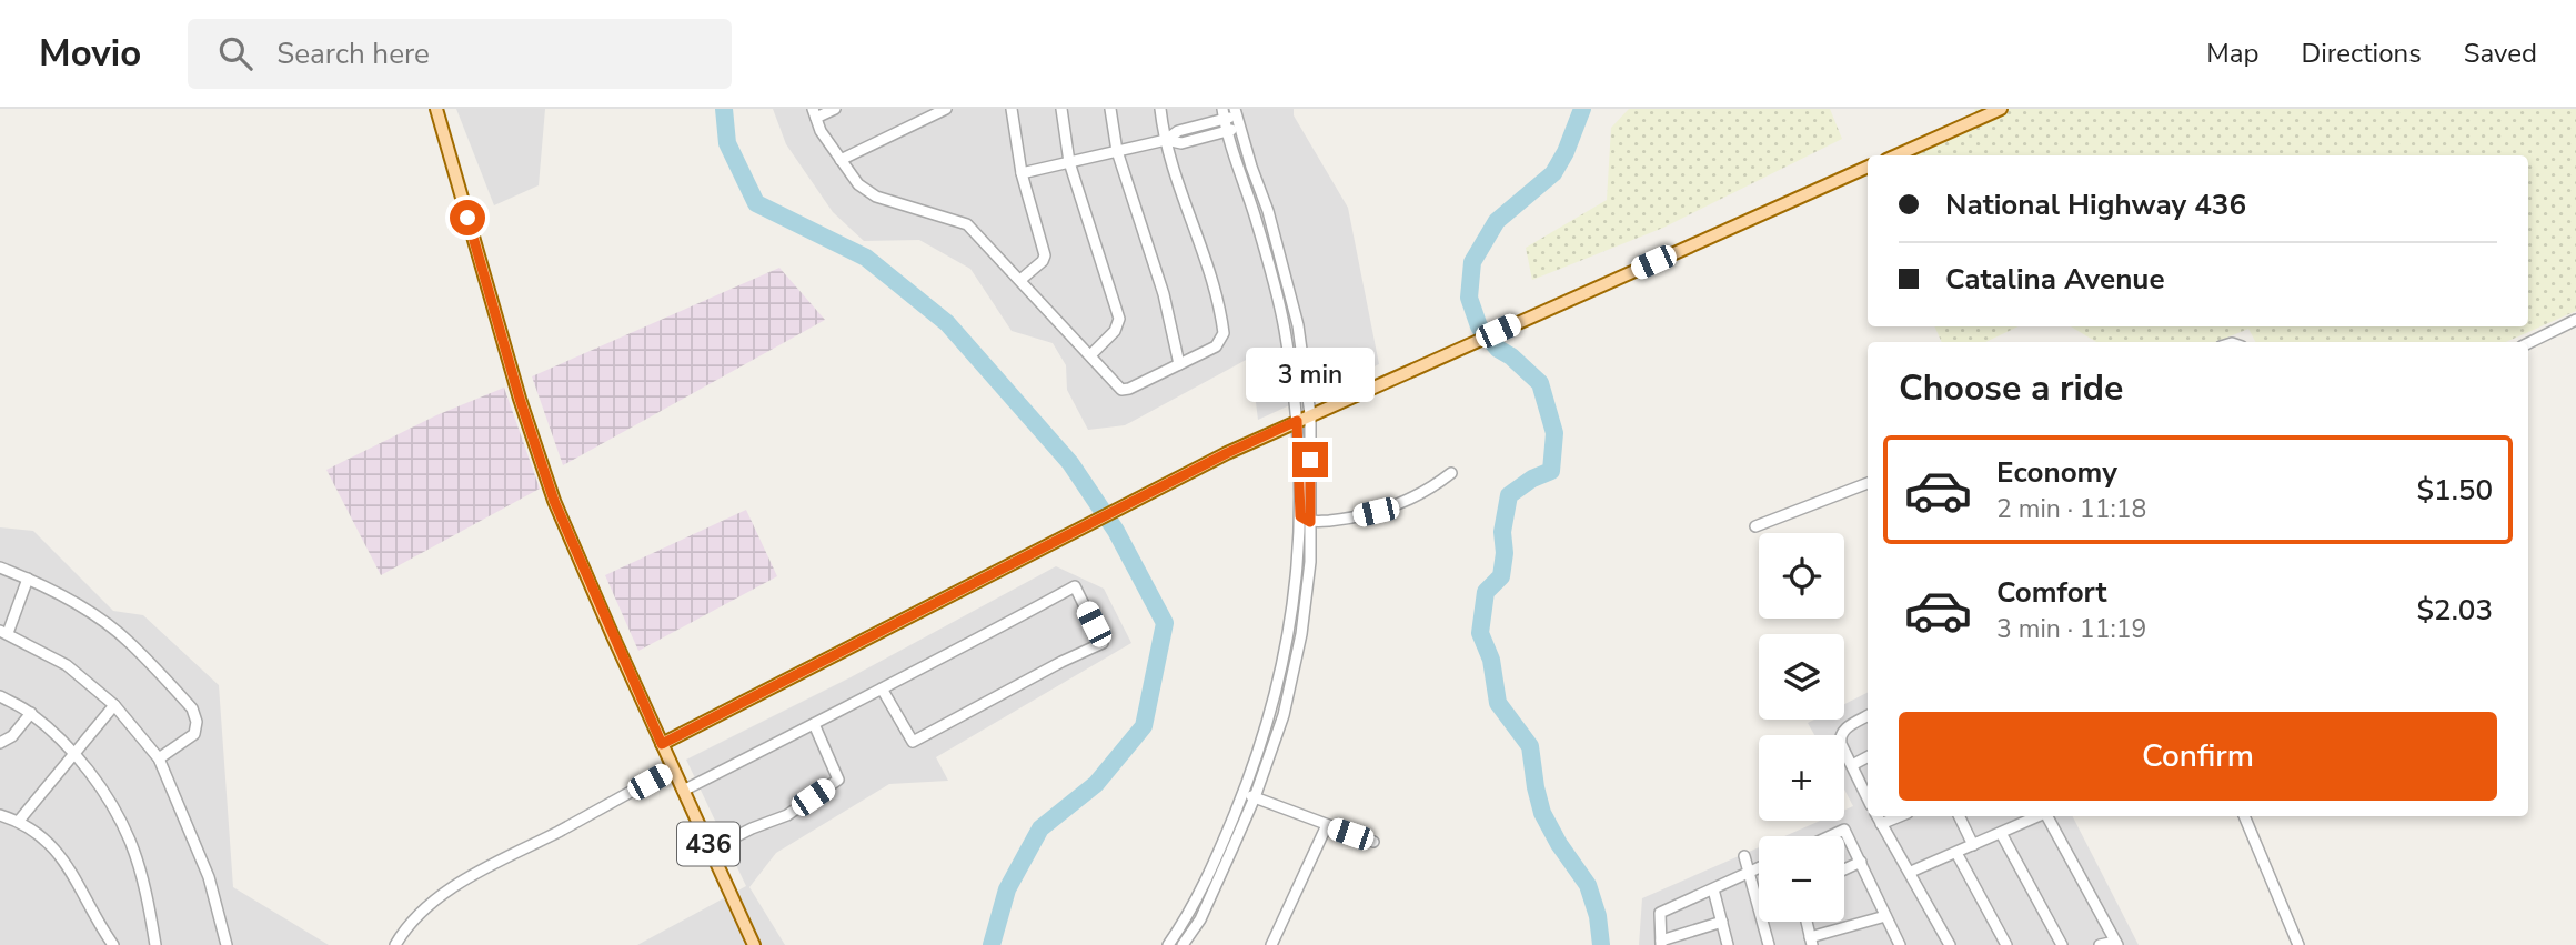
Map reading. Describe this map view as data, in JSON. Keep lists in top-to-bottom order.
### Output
{
  "streets": {
    "main road": ["436"]
  },
  "page": {
    "header": "Movio",
    "search": "Search here",
    "nav": ["Map", "Directions", "Saved"],
    "banner": ["National Highway 436", "Catalina Avenue"],
    "heading": "Choose a ride",
    "bubble": "3 min",
    "list": [
      {
        "name": "Economy",
        "note": "2 min · 11:18",
        "value": "$1.50"
      },
      {
        "name": "Comfort",
        "note": "3 min · 11:19",
        "value": "$2.03"
      }
    ],
    "map_buttons": ["+", "−"],
    "buttons": "Confirm"
  }
}
